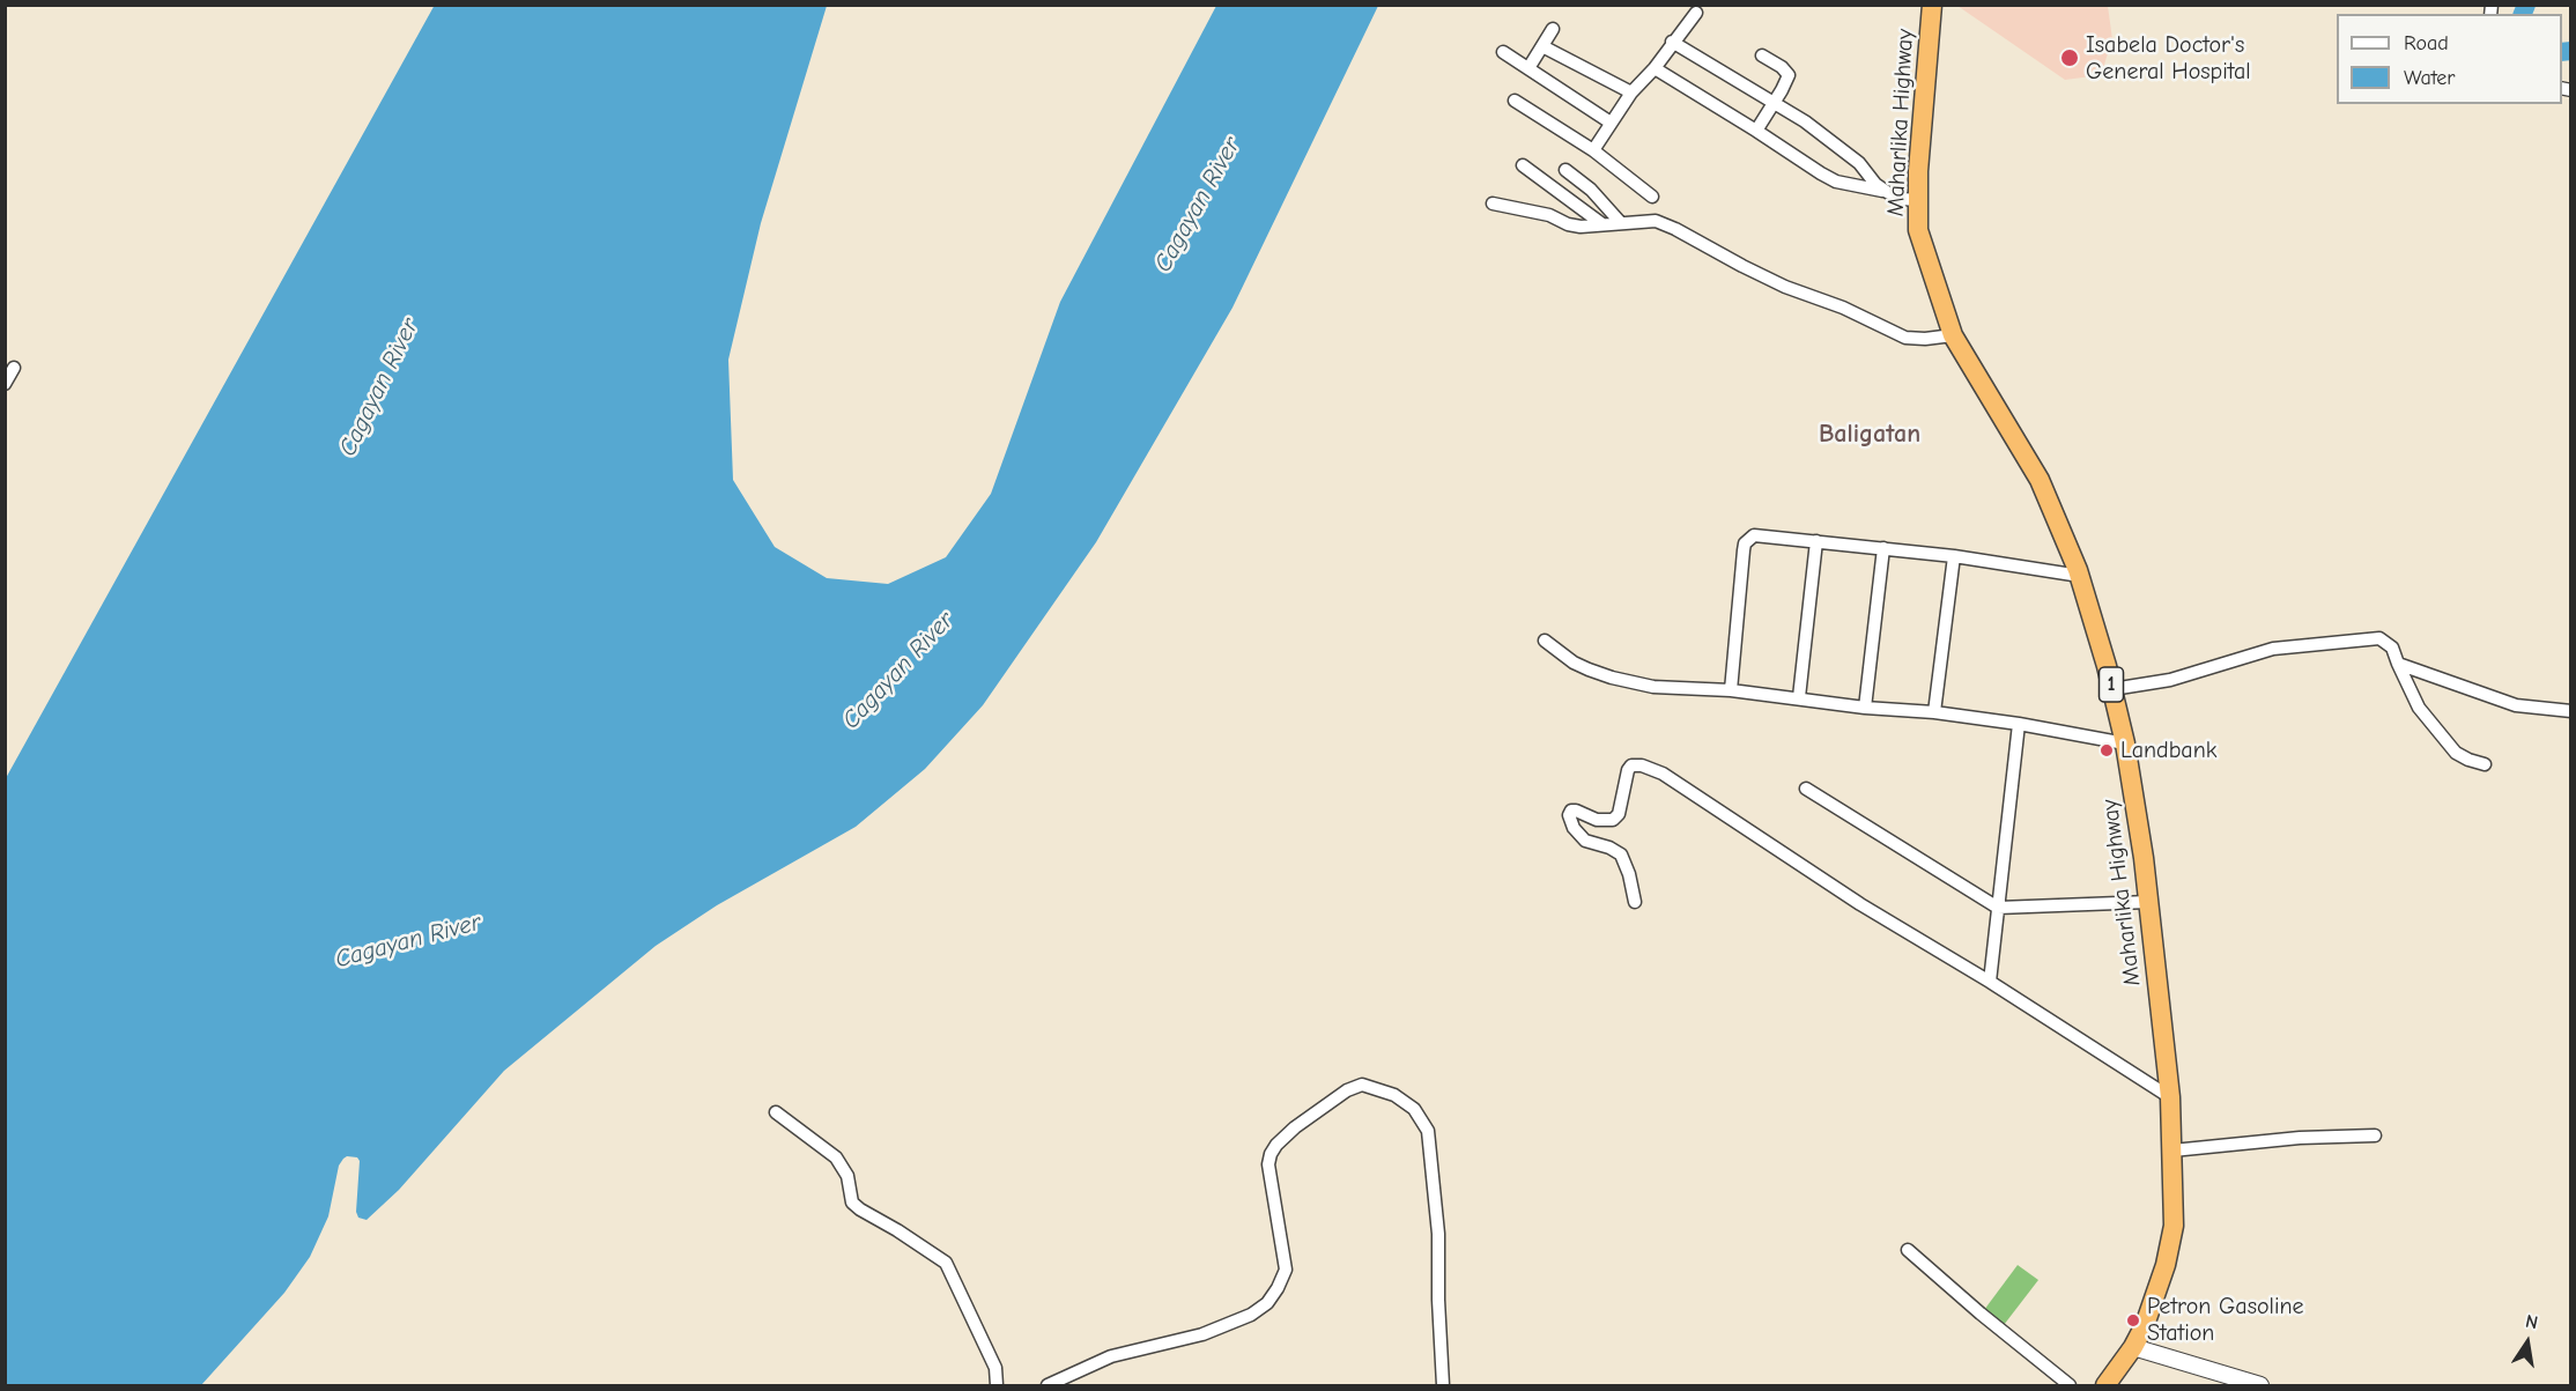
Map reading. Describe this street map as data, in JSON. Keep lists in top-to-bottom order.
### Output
{
  "streets": {
    "highway": ["Maharlika Highway", "1"]
  },
  "districts": ["Baligatan"],
  "water": ["Cagayan River"],
  "places": ["Isabela Doctor's General Hospital", "Landbank", "Petron Gasoline Station"],
  "legend": ["Road", "Water"],
  "north": "top"
}
